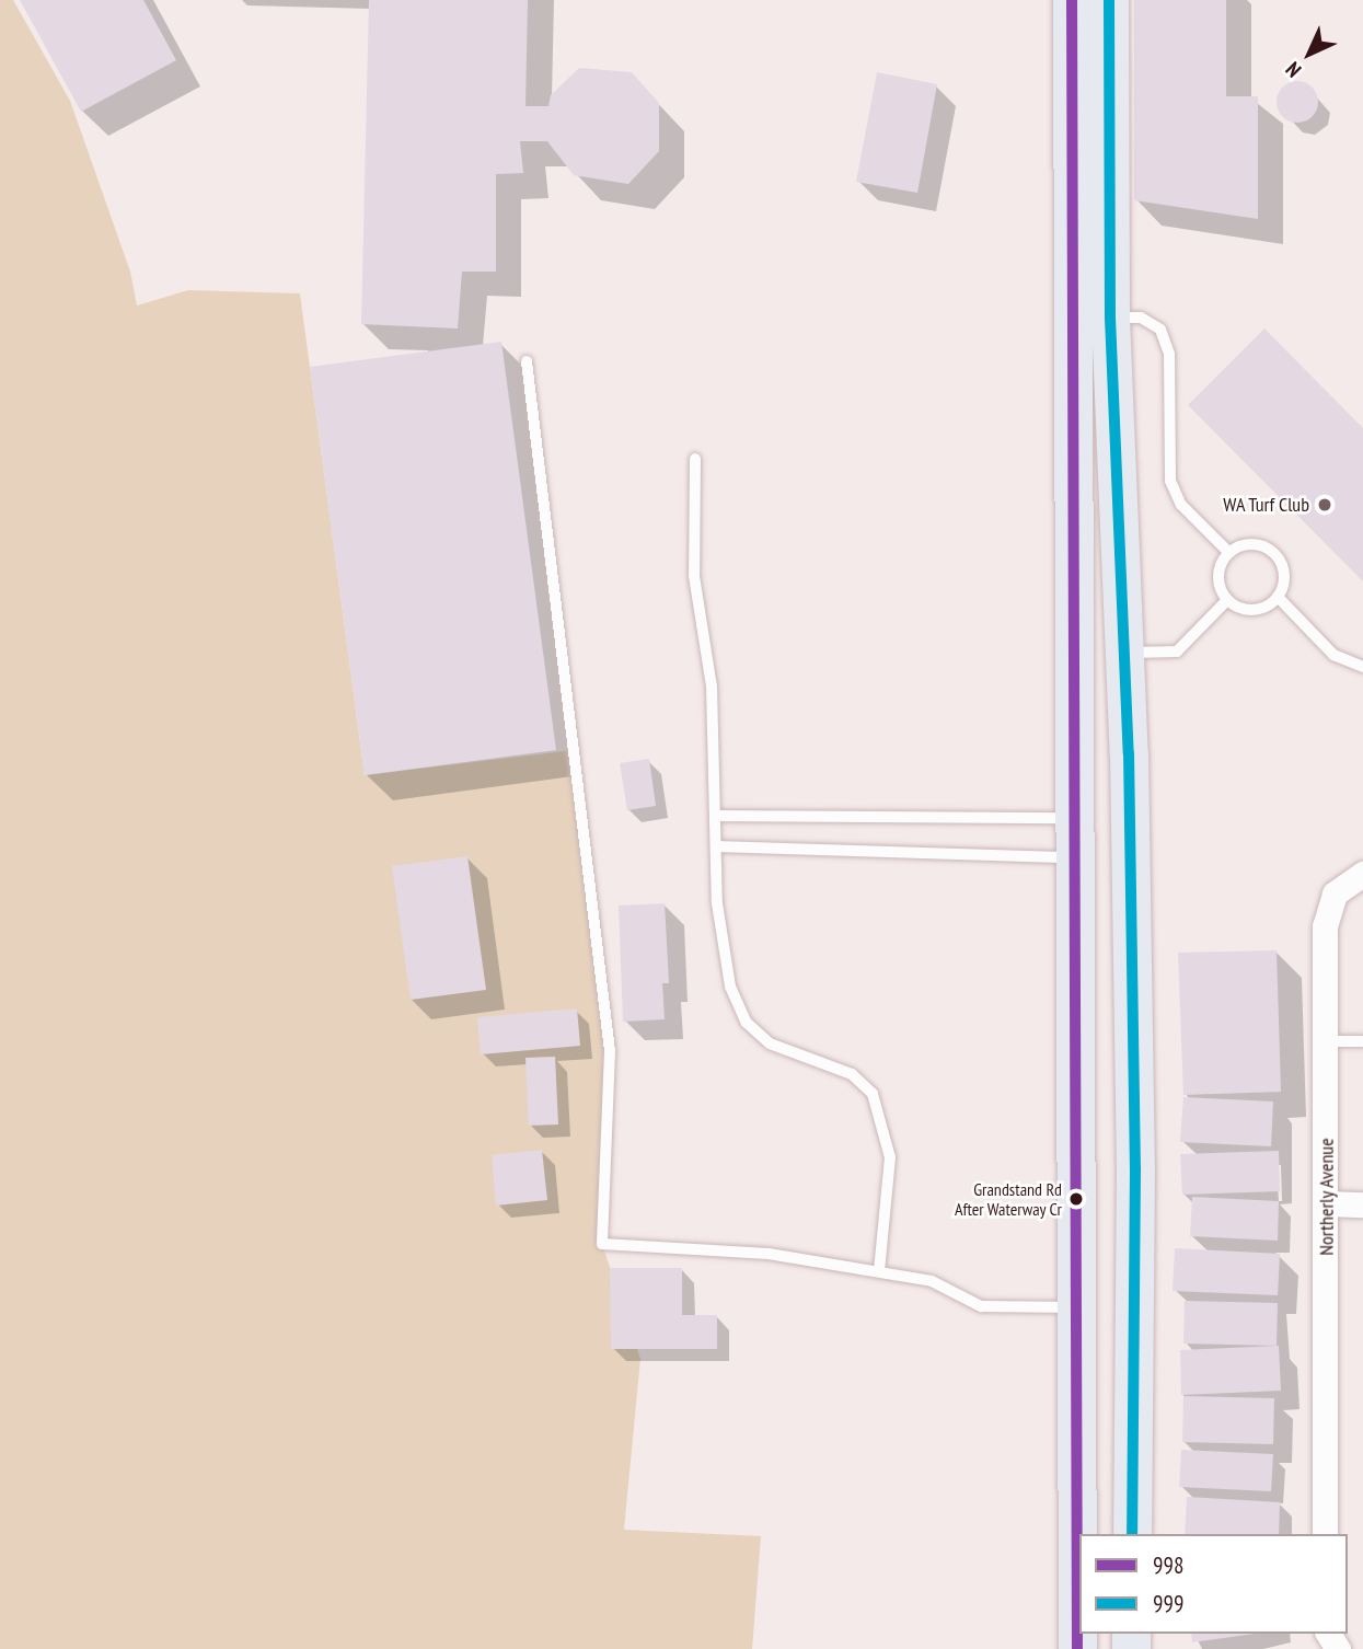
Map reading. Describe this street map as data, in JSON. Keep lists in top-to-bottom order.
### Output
{
  "streets": {
    "street": ["Northerly Avenue"]
  },
  "places": ["WA Turf Club", "Grandstand Rd After Waterway Cr"],
  "lines": ["transit line 998", "transit line 999"],
  "legend": ["998", "999"],
  "north": "bottom left"
}
